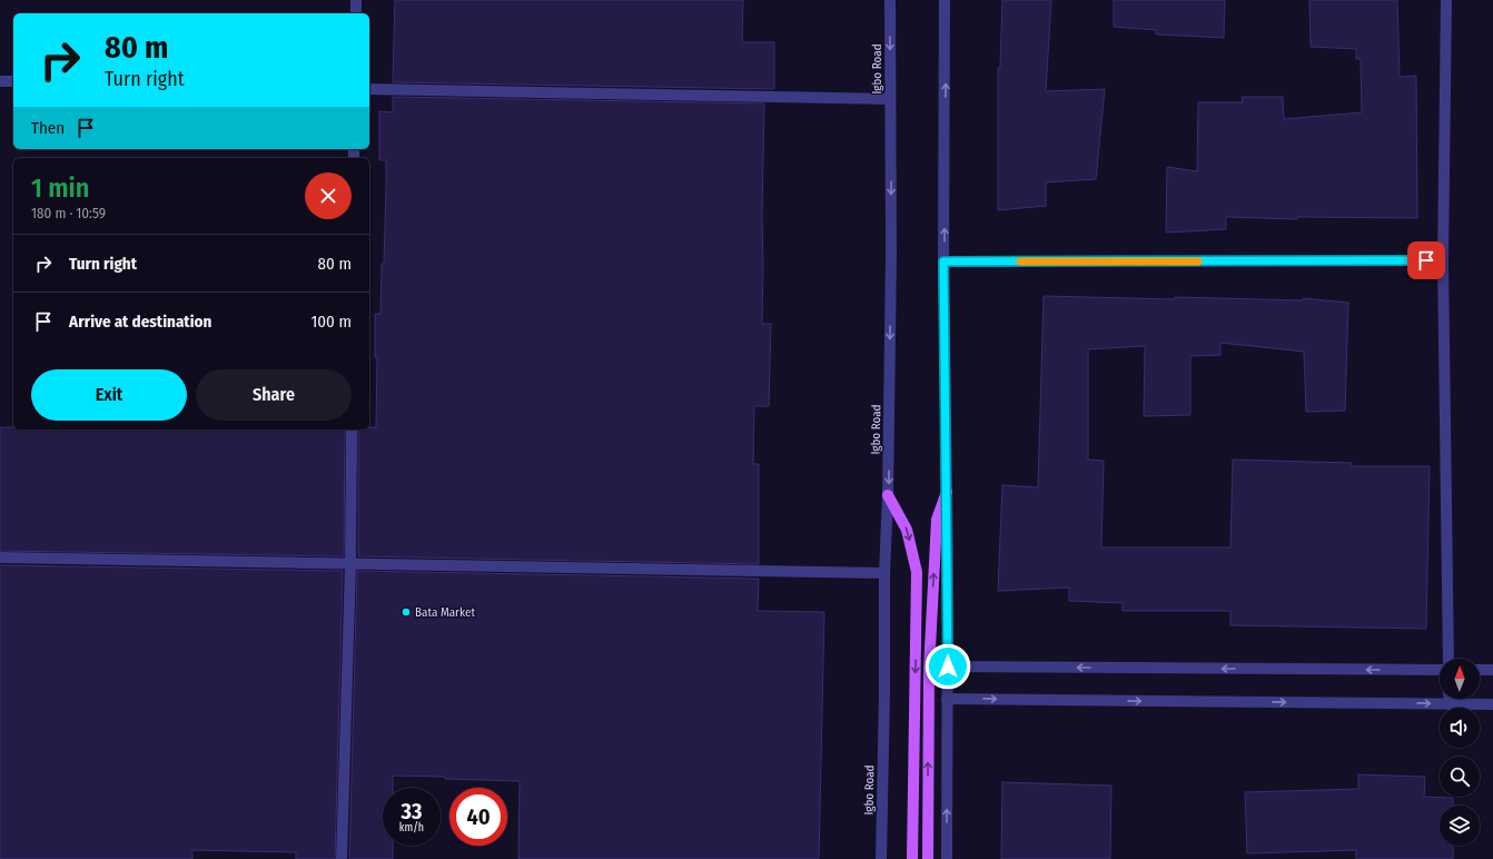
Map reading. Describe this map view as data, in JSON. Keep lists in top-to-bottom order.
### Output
{
  "streets": {
    "street": ["Igbo Road"]
  },
  "places": ["Bata Market"],
  "north": "top",
  "page": {
    "turn": ["80 m", "Turn right"],
    "then": "Then",
    "heading": ["1 min", "180 m · 10:59"],
    "list": [
      {
        "name": "Turn right",
        "value": "80 m"
      },
      {
        "name": "Arrive at destination",
        "value": "100 m"
      }
    ],
    "buttons": ["Exit", "Share"],
    "speed": "33 km/h",
    "limit": "40"
  }
}
